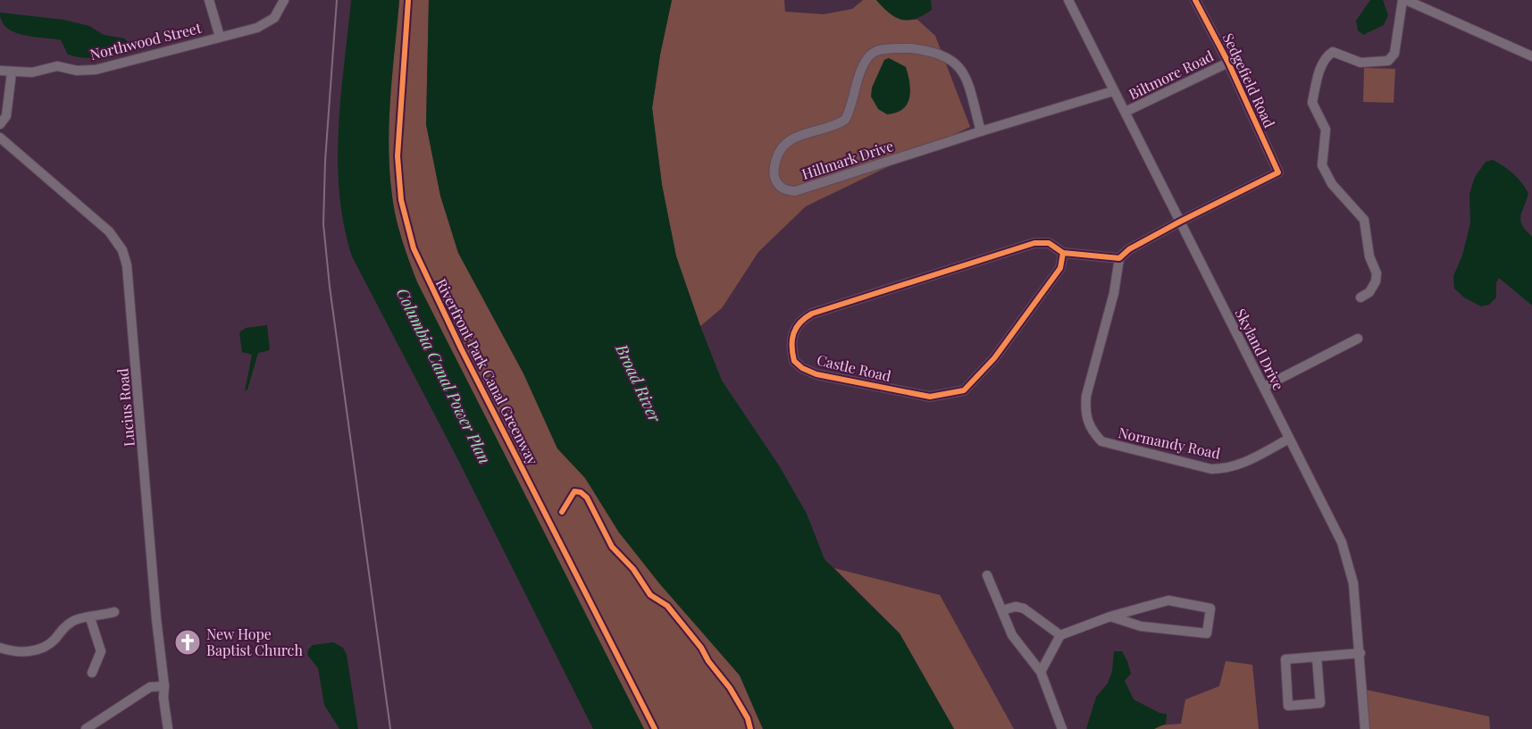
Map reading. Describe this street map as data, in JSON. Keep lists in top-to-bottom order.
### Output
{
  "streets": {
    "street": [
      "Northwood Street",
      "Biltmore Road",
      "Sedgefield Road",
      "Hillmark Drive",
      "Skyland Drive",
      "Castle Road",
      "Lucius Road",
      "Normandy Road"
    ],
    "cycle path": ["Riverfront Park Canal Greenway"]
  },
  "crossings": [
    ["Biltmore Road", "Sedgefield Road"],
    ["Biltmore Road", "Skyland Drive"],
    ["Sedgefield Road", "Skyland Drive"],
    ["Hillmark Drive", "Skyland Drive"],
    ["Skyland Drive", "Normandy Road"],
    ["Castle Road", "Normandy Road"]
  ],
  "water": ["Columbia Canal Power Plan", "Broad River"],
  "places": {
    "church": ["New Hope Baptist Church"]
  }
}
